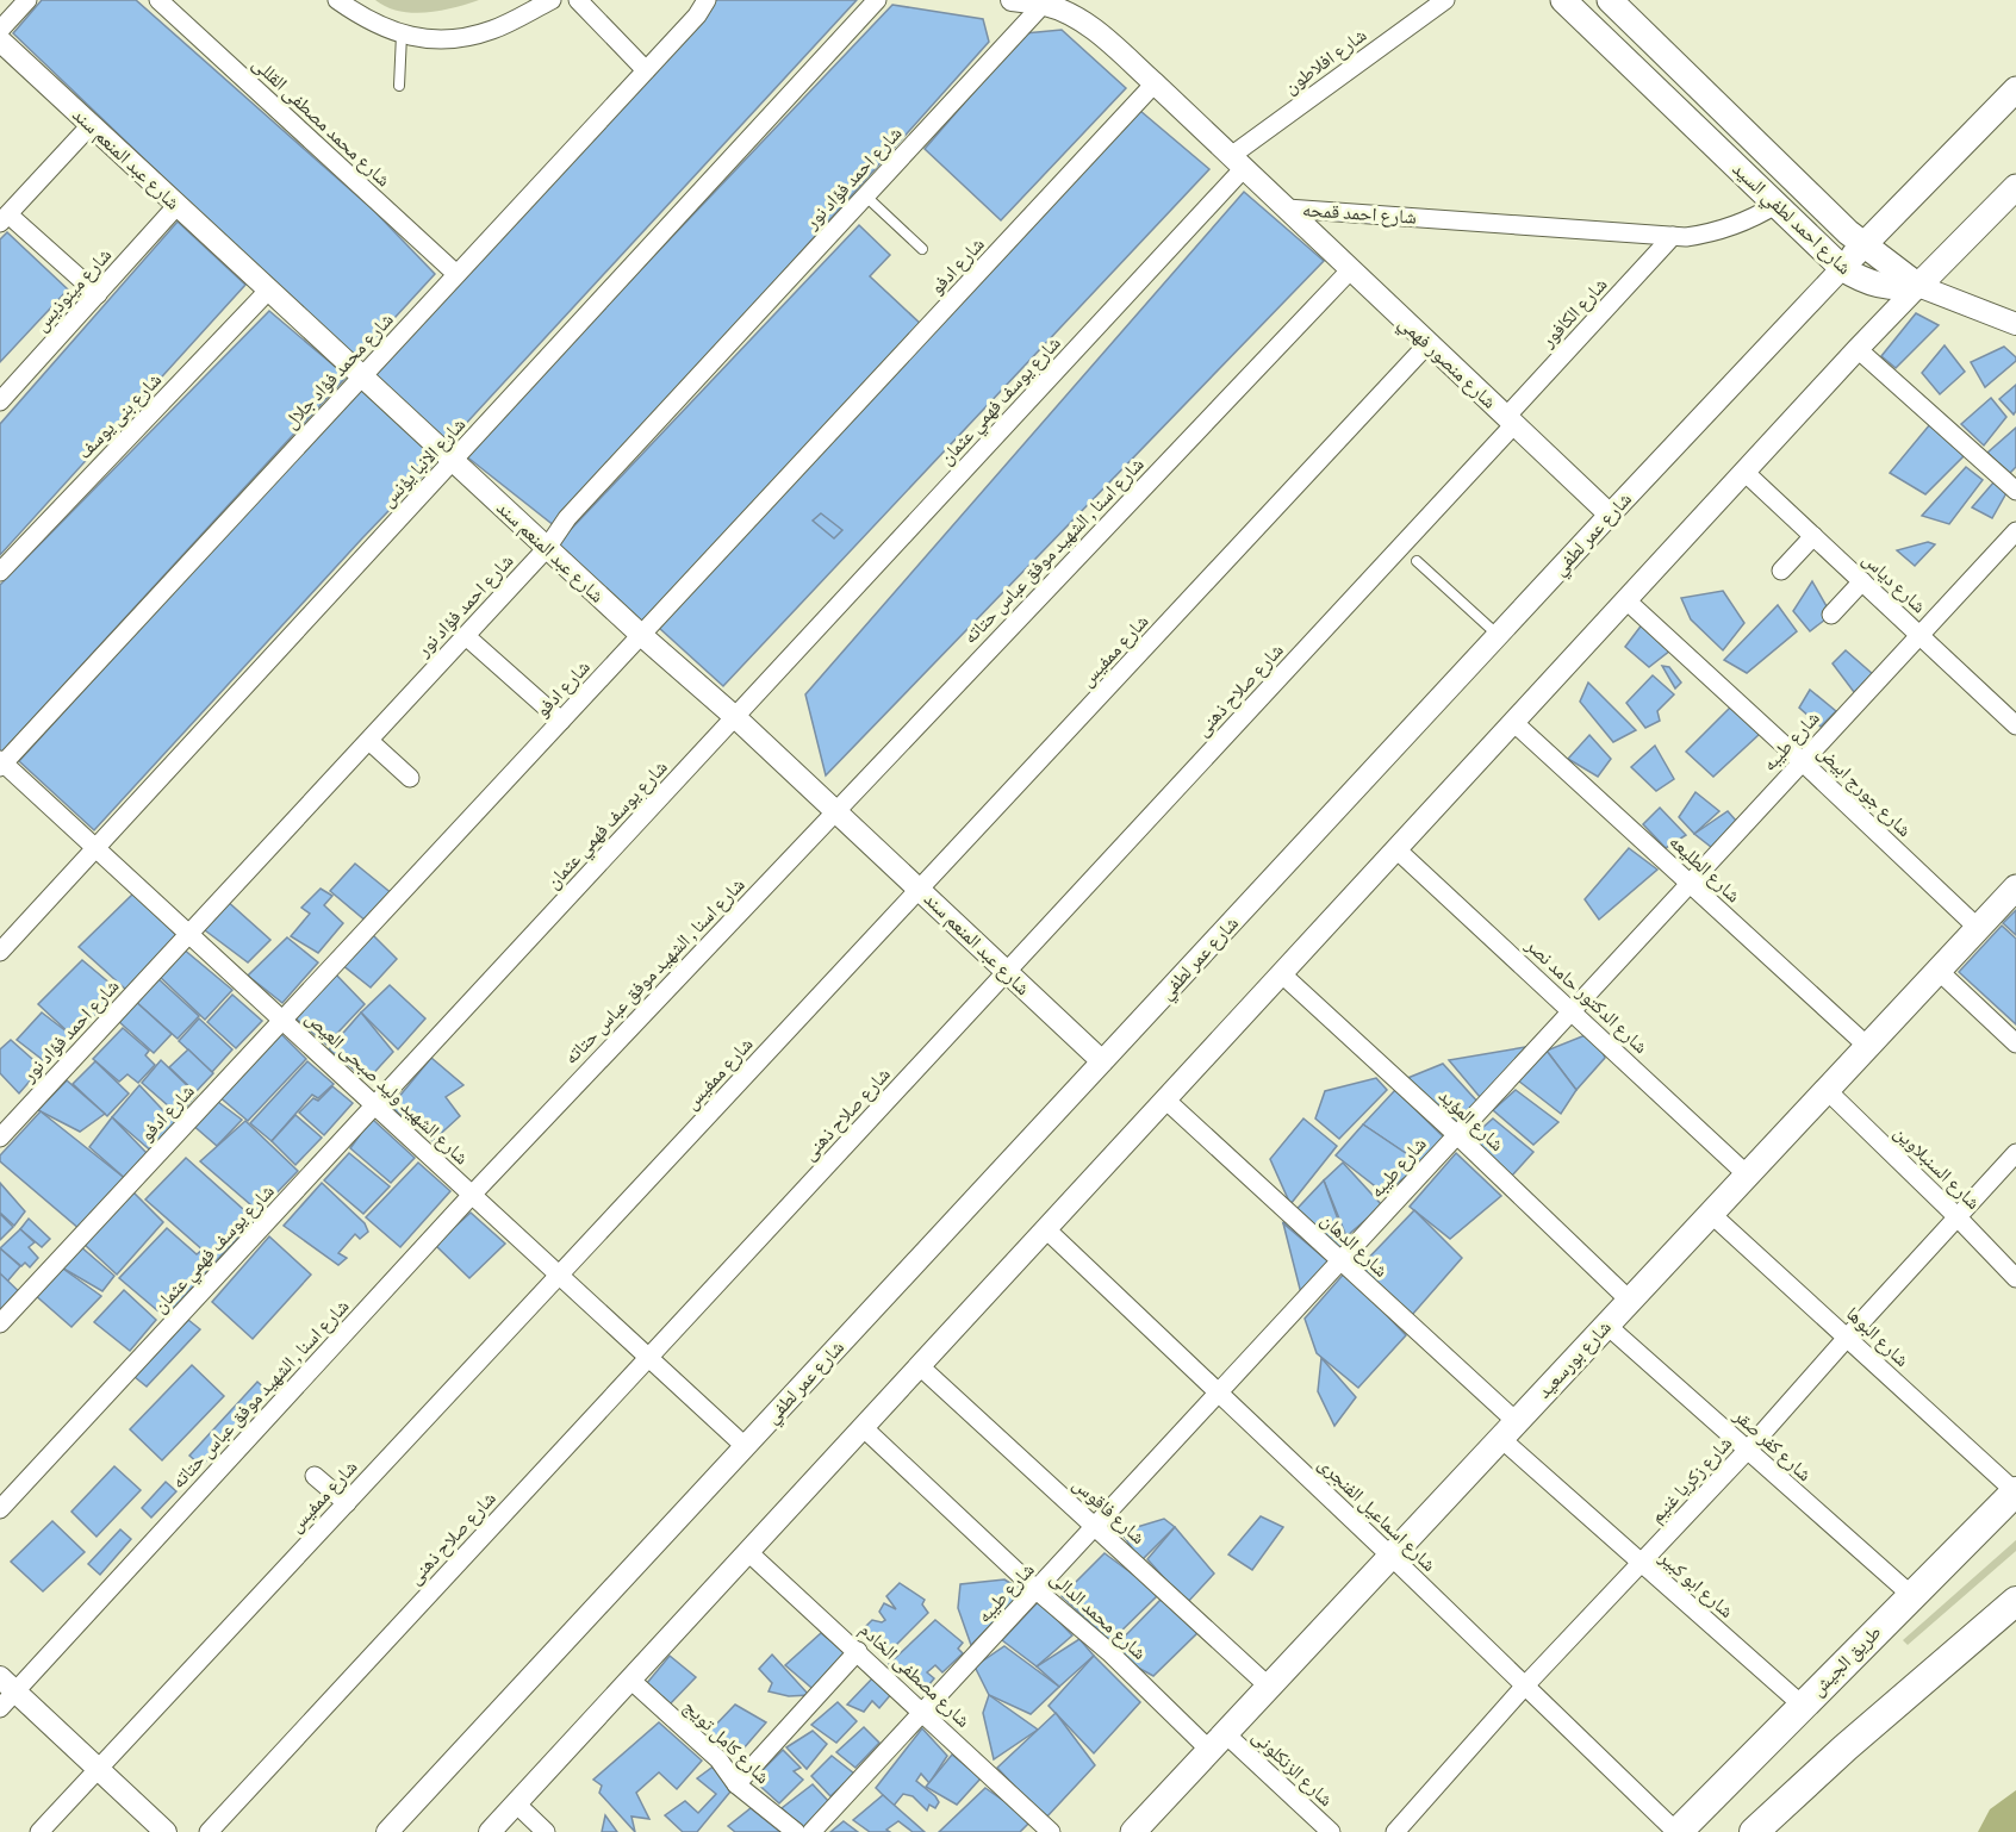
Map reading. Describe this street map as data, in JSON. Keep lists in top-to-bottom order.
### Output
{
  "streets": {
    "highway": ["طريق الجيش"],
    "main road": ["شارع احمد لطفي السيد", "شارع عمر لطفي", "شارع بورسعيد"],
    "street": [
      "شارع افلاطون",
      "شارع محمد مصطفى القللى",
      "شارع عبد المنعم سند",
      "شارع احمد فؤاد نور",
      "شارع احمد قمحه",
      "شارع ادفو",
      "شارع مينوذيس",
      "شارع الكافور",
      "شارع منصور فهمي",
      "شارع محمد فؤاد جلال",
      "شارع يوسف فهمي عثمان",
      "شارع بنى يوسف",
      "شارع الانبا يؤنس",
      "شارع اسنا , الشهيد موفق عباس حتاته",
      "شارع دياس",
      "شارع ممفيس",
      "شارع صلاح ذهنى",
      "شارع طيبه",
      "شارع جورج ابيض",
      "شارع الطليعه",
      "شارع الدكتور حامد نصر",
      "شارع الشهيد وليد صبحى العيص",
      "شارع المؤيد",
      "شارع السنبلاوين",
      "شارع الدهان",
      "شارع البوها",
      "شارع كفر صقر",
      "شارع زكريا غنيم",
      "شارع فاقوس",
      "شارع اسماعيل الفنجرى",
      "شارع ابو كبير",
      "شارع محمد الدالى",
      "شارع مصطفى الخادم",
      "شارع كامل تويج",
      "شارع الزنكلونى"
    ]
  },
  "crossings": [
    ["شارع افلاطون", "شارع احمد قمحه"],
    ["شارع افلاطون", "شارع يوسف فهمي عثمان"],
    ["شارع محمد مصطفى القللى", "شارع محمد فؤاد جلال"],
    ["شارع عبد المنعم سند", "شارع احمد فؤاد نور"],
    ["شارع عبد المنعم سند", "شارع ادفو"],
    ["شارع عبد المنعم سند", "شارع مينوذيس"],
    ["شارع عبد المنعم سند", "شارع محمد فؤاد جلال"],
    ["شارع عبد المنعم سند", "شارع يوسف فهمي عثمان"],
    ["شارع عبد المنعم سند", "شارع بنى يوسف"],
    ["شارع عبد المنعم سند", "شارع الانبا يؤنس"],
    ["شارع عبد المنعم سند", "شارع عمر لطفي"],
    ["شارع عبد المنعم سند", "شارع اسنا , الشهيد موفق عباس حتاته"],
    ["شارع عبد المنعم سند", "شارع ممفيس"],
    ["شارع عبد المنعم سند", "شارع صلاح ذهنى"],
    ["شارع احمد فؤاد نور", "شارع احمد قمحه"],
    ["شارع احمد فؤاد نور", "شارع الشهيد وليد صبحى العيص"],
    ["شارع احمد قمحه", "شارع احمد لطفي السيد"],
    ["شارع احمد قمحه", "شارع ادفو"],
    ["شارع احمد قمحه", "شارع الكافور"],
    ["شارع احمد قمحه", "شارع منصور فهمي"],
    ["شارع احمد قمحه", "شارع يوسف فهمي عثمان"],
    ["شارع احمد لطفي السيد", "شارع عمر لطفي"],
    ["شارع ادفو", "شارع الشهيد وليد صبحى العيص"],
    ["شارع الكافور", "شارع منصور فهمي"],
    ["شارع الكافور", "شارع صلاح ذهنى"],
    ["شارع منصور فهمي", "شارع عمر لطفي"],
    ["شارع منصور فهمي", "شارع اسنا , الشهيد موفق عباس حتاته"],
    ["شارع منصور فهمي", "شارع ممفيس"],
    ["شارع منصور فهمي", "شارع صلاح ذهنى"],
    ["شارع محمد فؤاد جلال", "شارع الشهيد وليد صبحى العيص"],
    ["شارع يوسف فهمي عثمان", "شارع الشهيد وليد صبحى العيص"],
    ["شارع الانبا يؤنس", "شارع الشهيد وليد صبحى العيص"],
    ["شارع عمر لطفي", "شارع الشهيد وليد صبحى العيص"],
    ["شارع اسنا , الشهيد موفق عباس حتاته", "شارع الشهيد وليد صبحى العيص"],
    ["شارع دياس", "شارع طيبه"],
    ["شارع ممفيس", "شارع الشهيد وليد صبحى العيص"],
    ["شارع صلاح ذهنى", "شارع الشهيد وليد صبحى العيص"],
    ["شارع طيبه", "شارع جورج ابيض"],
    ["شارع طيبه", "شارع الطليعه"],
    ["شارع طيبه", "شارع الدكتور حامد نصر"],
    ["شارع طيبه", "شارع المؤيد"],
    ["شارع طيبه", "شارع الدهان"],
    ["شارع طيبه", "شارع فاقوس"],
    ["شارع طيبه", "شارع اسماعيل الفنجرى"],
    ["شارع طيبه", "شارع محمد الدالى"],
    ["شارع طيبه", "شارع مصطفى الخادم"],
    ["شارع جورج ابيض", "شارع بورسعيد"],
    ["شارع الطليعه", "شارع بورسعيد"],
    ["شارع الدكتور حامد نصر", "شارع بورسعيد"],
    ["شارع المؤيد", "شارع بورسعيد"],
    ["شارع السنبلاوين", "شارع بورسعيد"],
    ["شارع السنبلاوين", "شارع زكريا غنيم"],
    ["شارع الدهان", "شارع بورسعيد"],
    ["شارع الدهان", "شارع ابو كبير"],
    ["شارع البوها", "شارع بورسعيد"],
    ["شارع البوها", "شارع زكريا غنيم"],
    ["شارع البوها", "طريق الجيش"],
    ["شارع بورسعيد", "شارع كفر صقر"],
    ["شارع بورسعيد", "شارع فاقوس"],
    ["شارع بورسعيد", "شارع اسماعيل الفنجرى"],
    ["شارع بورسعيد", "شارع ابو كبير"],
    ["شارع بورسعيد", "شارع محمد الدالى"],
    ["شارع بورسعيد", "شارع الزنكلونى"],
    ["شارع كفر صقر", "شارع زكريا غنيم"],
    ["شارع كفر صقر", "طريق الجيش"],
    ["شارع زكريا غنيم", "شارع اسماعيل الفنجرى"],
    ["شارع زكريا غنيم", "شارع ابو كبير"],
    ["شارع اسماعيل الفنجرى", "طريق الجيش"],
    ["شارع ابو كبير", "طريق الجيش"],
    ["شارع محمد الدالى", "شارع الزنكلونى"]
  ]
}
